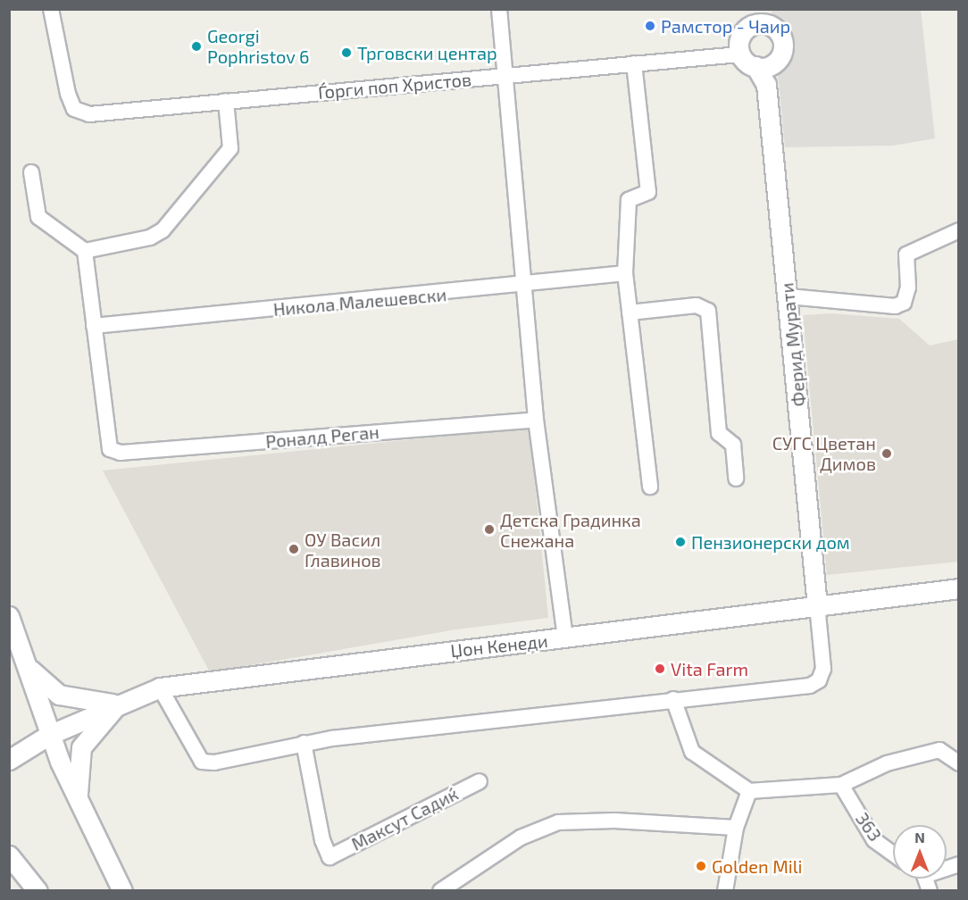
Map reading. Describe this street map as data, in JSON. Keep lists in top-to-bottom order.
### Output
{
  "streets": {
    "street": [
      "Ѓорги поп Христов",
      "Никола Малешевски",
      "Ферид Мурати",
      "Роналд Реган",
      "Џон Кенеди",
      "Максут Садиќ",
      "363"
    ]
  },
  "crossings": [
    ["Никола Малешевски", "Роналд Реган"],
    ["Ферид Мурати", "Џон Кенеди"]
  ],
  "places": [
    "Рамстор - Чаир",
    "Georgi Pophristov 6",
    "Трговски центар",
    "СУГС Цветан Димов",
    "Детска Градинка Снежана",
    "Пензионерски дом",
    "ОУ Васил Главинов",
    "Vita Farm",
    "Golden Mili"
  ],
  "north": "top"
}
